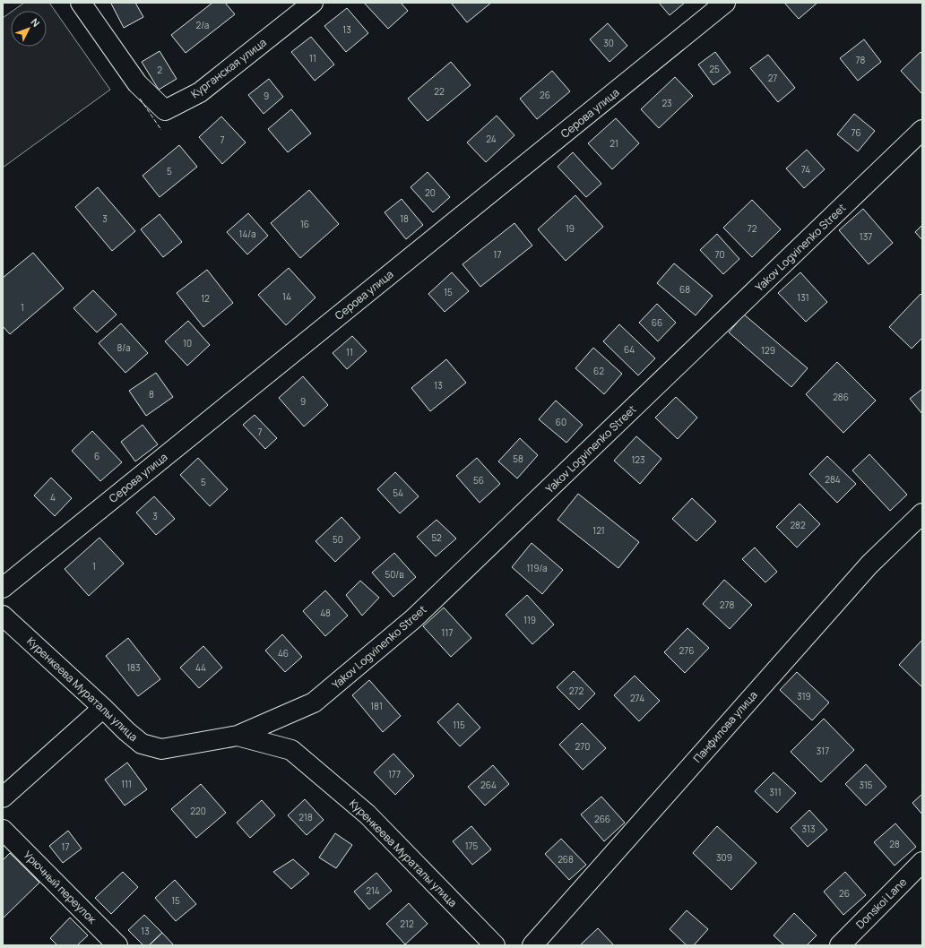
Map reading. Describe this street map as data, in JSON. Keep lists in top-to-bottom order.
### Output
{
  "streets": {
    "street": [
      "Курганская улица",
      "Серова улица",
      "Yakov Logvinenko Street",
      "Куренкеева Мураталы улица",
      "Панфилова улица",
      "Урючный переулок",
      "Donskoi Lane"
    ]
  },
  "crossings": [
    ["Yakov Logvinenko Street", "Куренкеева Мураталы улица"]
  ],
  "house_numbers": [
    "2/а",
    "13",
    "30",
    "11",
    "78",
    "25",
    "2",
    "27",
    "22",
    "26",
    "9",
    "23",
    "76",
    "24",
    "7",
    "21",
    "74",
    "5",
    "20",
    "3",
    "18",
    "16",
    "19",
    "72",
    "14/а",
    "137",
    "17",
    "70",
    "68",
    "15",
    "14",
    "131",
    "12",
    "1",
    "66",
    "10",
    "8/а",
    "64",
    "129",
    "11",
    "62",
    "13",
    "8",
    "286",
    "9",
    "60",
    "7",
    "6",
    "58",
    "123",
    "284",
    "56",
    "5",
    "54",
    "4",
    "3",
    "282",
    "121",
    "52",
    "50",
    "1",
    "119/а",
    "50/в",
    "278",
    "48",
    "119",
    "117",
    "276",
    "46",
    "183",
    "44",
    "272",
    "319",
    "274",
    "181",
    "115",
    "270",
    "317",
    "177",
    "111",
    "264",
    "315",
    "311",
    "220",
    "218",
    "266",
    "313",
    "28",
    "175",
    "17",
    "309",
    "268",
    "214",
    "26",
    "15",
    "212",
    "13"
  ],
  "north": "top right"
}
